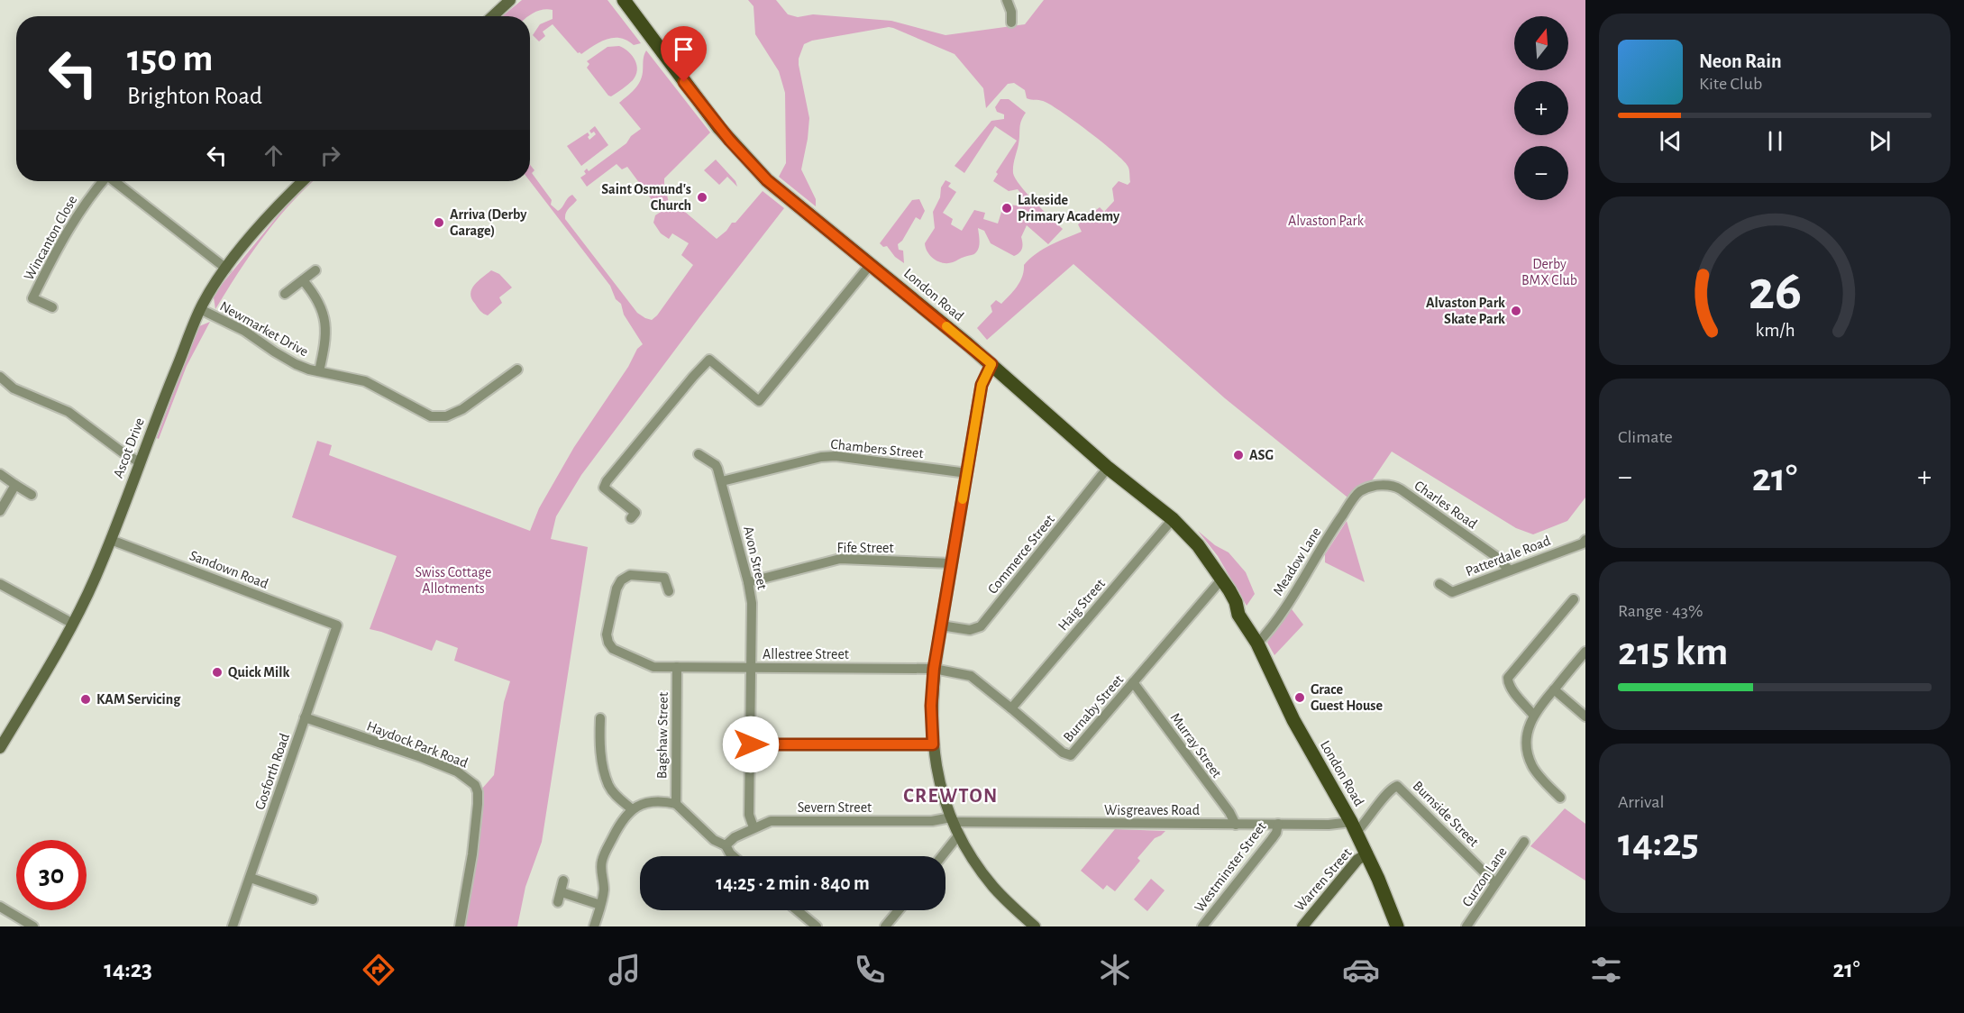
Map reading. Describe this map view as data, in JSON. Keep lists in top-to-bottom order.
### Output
{
  "streets": {
    "main road": ["London Road"],
    "street": [
      "Wincanton Close",
      "Newmarket Drive",
      "Ascot Drive",
      "Chambers Street",
      "Charles Road",
      "Fife Street",
      "Commerce Street",
      "Patterdale Road",
      "Avon Street",
      "Meadow Lane",
      "Sandown Road",
      "Haig Street",
      "Allestree Street",
      "Burnaby Street",
      "Bagshaw Street",
      "Haydock Park Road",
      "Murray Street",
      "Gosforth Road",
      "Severn Street",
      "Wisgreaves Road",
      "Burnside Street",
      "Westminster Street",
      "Curzon Lane",
      "Warren Street"
    ]
  },
  "crossings": [
    ["Wincanton Close", "Ascot Drive"],
    ["London Road", "Commerce Street"],
    ["London Road", "Meadow Lane"],
    ["London Road", "Haig Street"],
    ["London Road", "Burnaby Street"],
    ["London Road", "Wisgreaves Road"],
    ["London Road", "Burnside Street"],
    ["London Road", "Warren Street"],
    ["Newmarket Drive", "Ascot Drive"],
    ["Ascot Drive", "Sandown Road"],
    ["Chambers Street", "Avon Street"],
    ["Charles Road", "Patterdale Road"],
    ["Charles Road", "Meadow Lane"],
    ["Fife Street", "Avon Street"],
    ["Avon Street", "Allestree Street"],
    ["Avon Street", "Severn Street"],
    ["Sandown Road", "Gosforth Road"],
    ["Haig Street", "Burnaby Street"],
    ["Allestree Street", "Burnaby Street"],
    ["Allestree Street", "Bagshaw Street"],
    ["Burnaby Street", "Murray Street"],
    ["Haydock Park Road", "Gosforth Road"],
    ["Murray Street", "Wisgreaves Road"],
    ["Severn Street", "Wisgreaves Road"],
    ["Wisgreaves Road", "Burnside Street"],
    ["Wisgreaves Road", "Westminster Street"],
    ["Burnside Street", "Curzon Lane"]
  ],
  "districts": ["CREWTON"],
  "parks": ["Alvaston Park", "Derby BMX Club", "Swiss Cottage Allotments"],
  "places": [
    "Saint Osmund's Church",
    "Lakeside Primary Academy",
    "Arriva (Derby Garage)",
    "Alvaston Park Skate Park",
    "ASG",
    "Quick Milk",
    "Grace Guest House",
    "KAM Servicing"
  ],
  "north": "top",
  "page": {
    "map_buttons": ["+", "−"],
    "turn": ["150 m", "Brighton Road"],
    "song": ["Neon Rain", "Kite Club"],
    "tile": [
      "Climate",
      ["Range · 43%", "215 km"],
      ["Arrival", "14:25"]
    ],
    "heat": ["−", "21°", "+"],
    "limit": "30",
    "trip": "14:25 · 2 min · 840 m",
    "tabs": ["14:23", "21°"],
    "gauge": ["26", "km/h"]
  }
}
